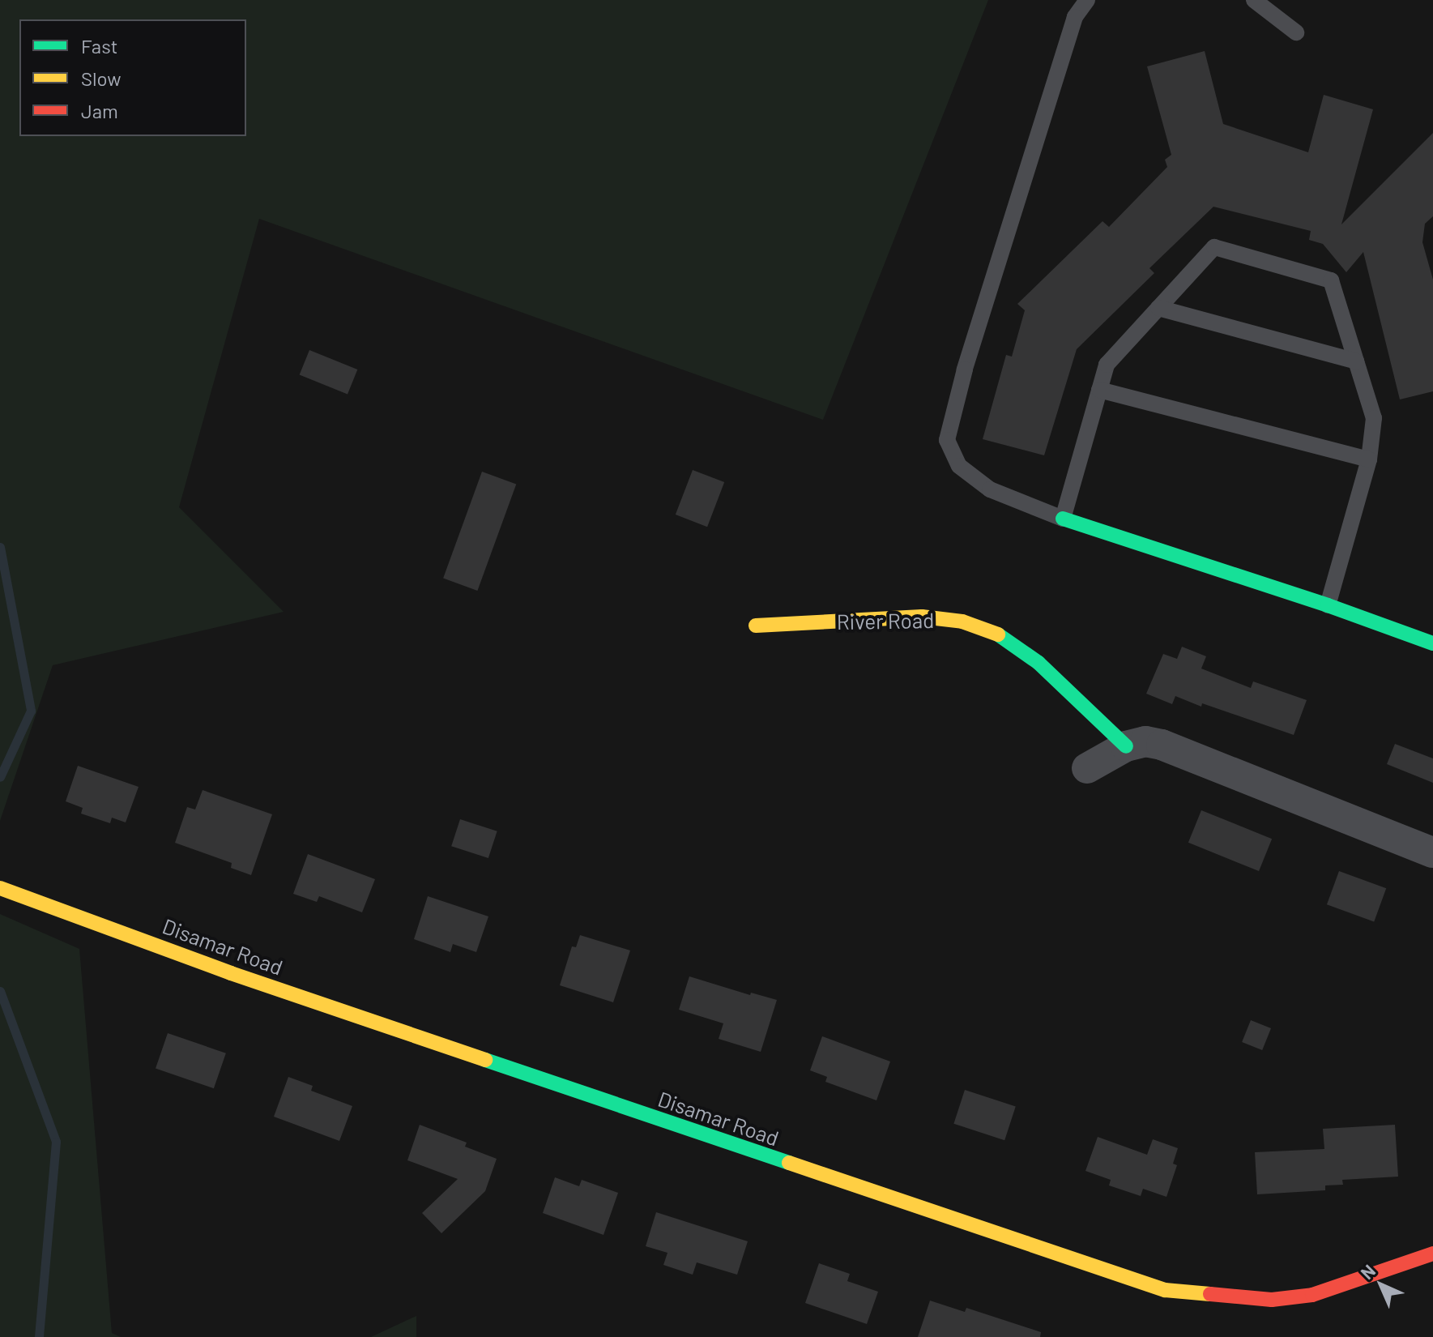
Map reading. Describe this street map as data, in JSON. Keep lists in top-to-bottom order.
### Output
{
  "streets": {
    "street": ["River Road", "Disamar Road"]
  },
  "legend": ["Fast", "Slow", "Jam"],
  "north": "top left"
}
